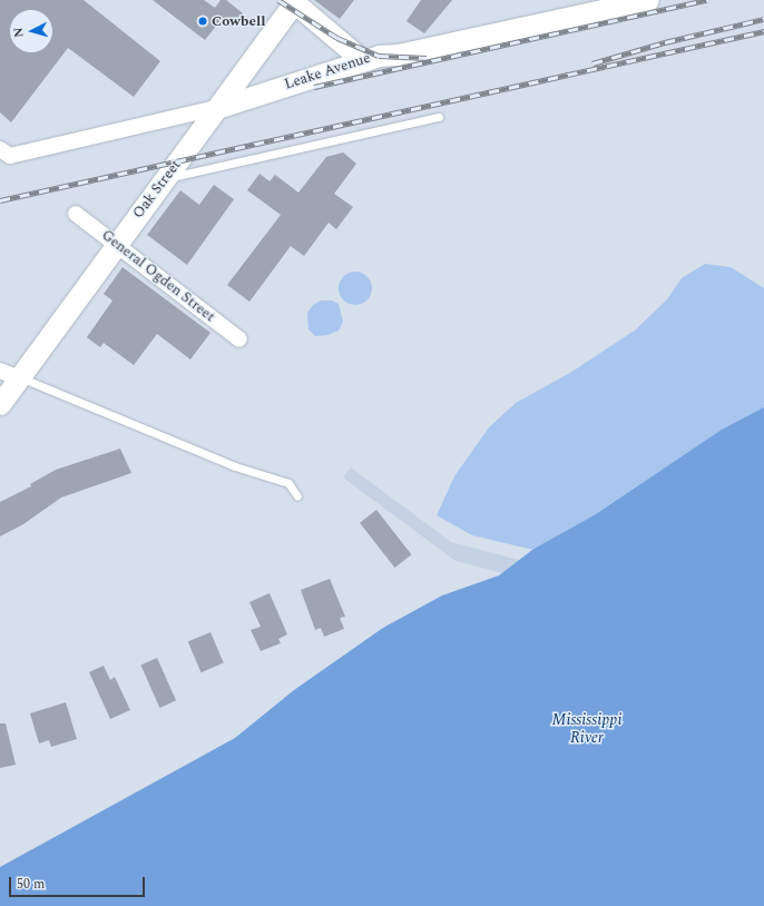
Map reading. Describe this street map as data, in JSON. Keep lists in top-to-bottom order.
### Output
{
  "streets": {
    "street": ["Leake Avenue", "Oak Street", "General Ogden Street"]
  },
  "crossings": [
    ["Leake Avenue", "Oak Street"],
    ["Oak Street", "General Ogden Street"]
  ],
  "water": ["Mississippi River"],
  "places": ["Cowbell"],
  "scale_bar": "50 m",
  "north": "left"
}
